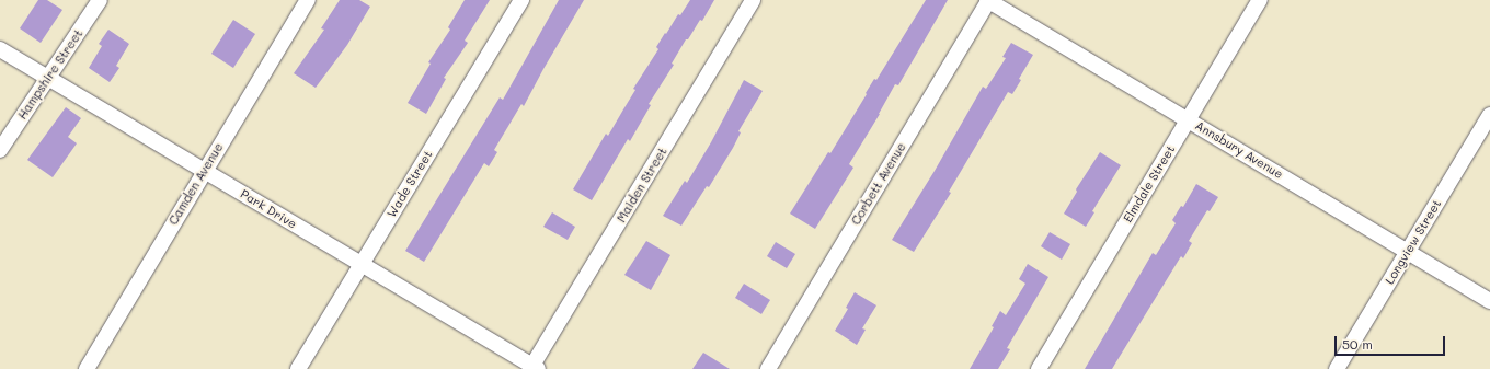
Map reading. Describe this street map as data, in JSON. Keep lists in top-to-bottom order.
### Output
{
  "streets": {
    "street": [
      "Hampshire Street",
      "Annsbury Avenue",
      "Camden Avenue",
      "Wade Street",
      "Corbett Avenue",
      "Elmdale Street",
      "Maiden Street",
      "Park Drive",
      "Longview Street"
    ]
  },
  "crossings": [
    ["Hampshire Street", "Park Drive"],
    ["Annsbury Avenue", "Corbett Avenue"],
    ["Annsbury Avenue", "Elmdale Street"],
    ["Annsbury Avenue", "Longview Street"],
    ["Camden Avenue", "Park Drive"],
    ["Wade Street", "Park Drive"],
    ["Maiden Street", "Park Drive"]
  ],
  "scale_bar": "50 m"
}
